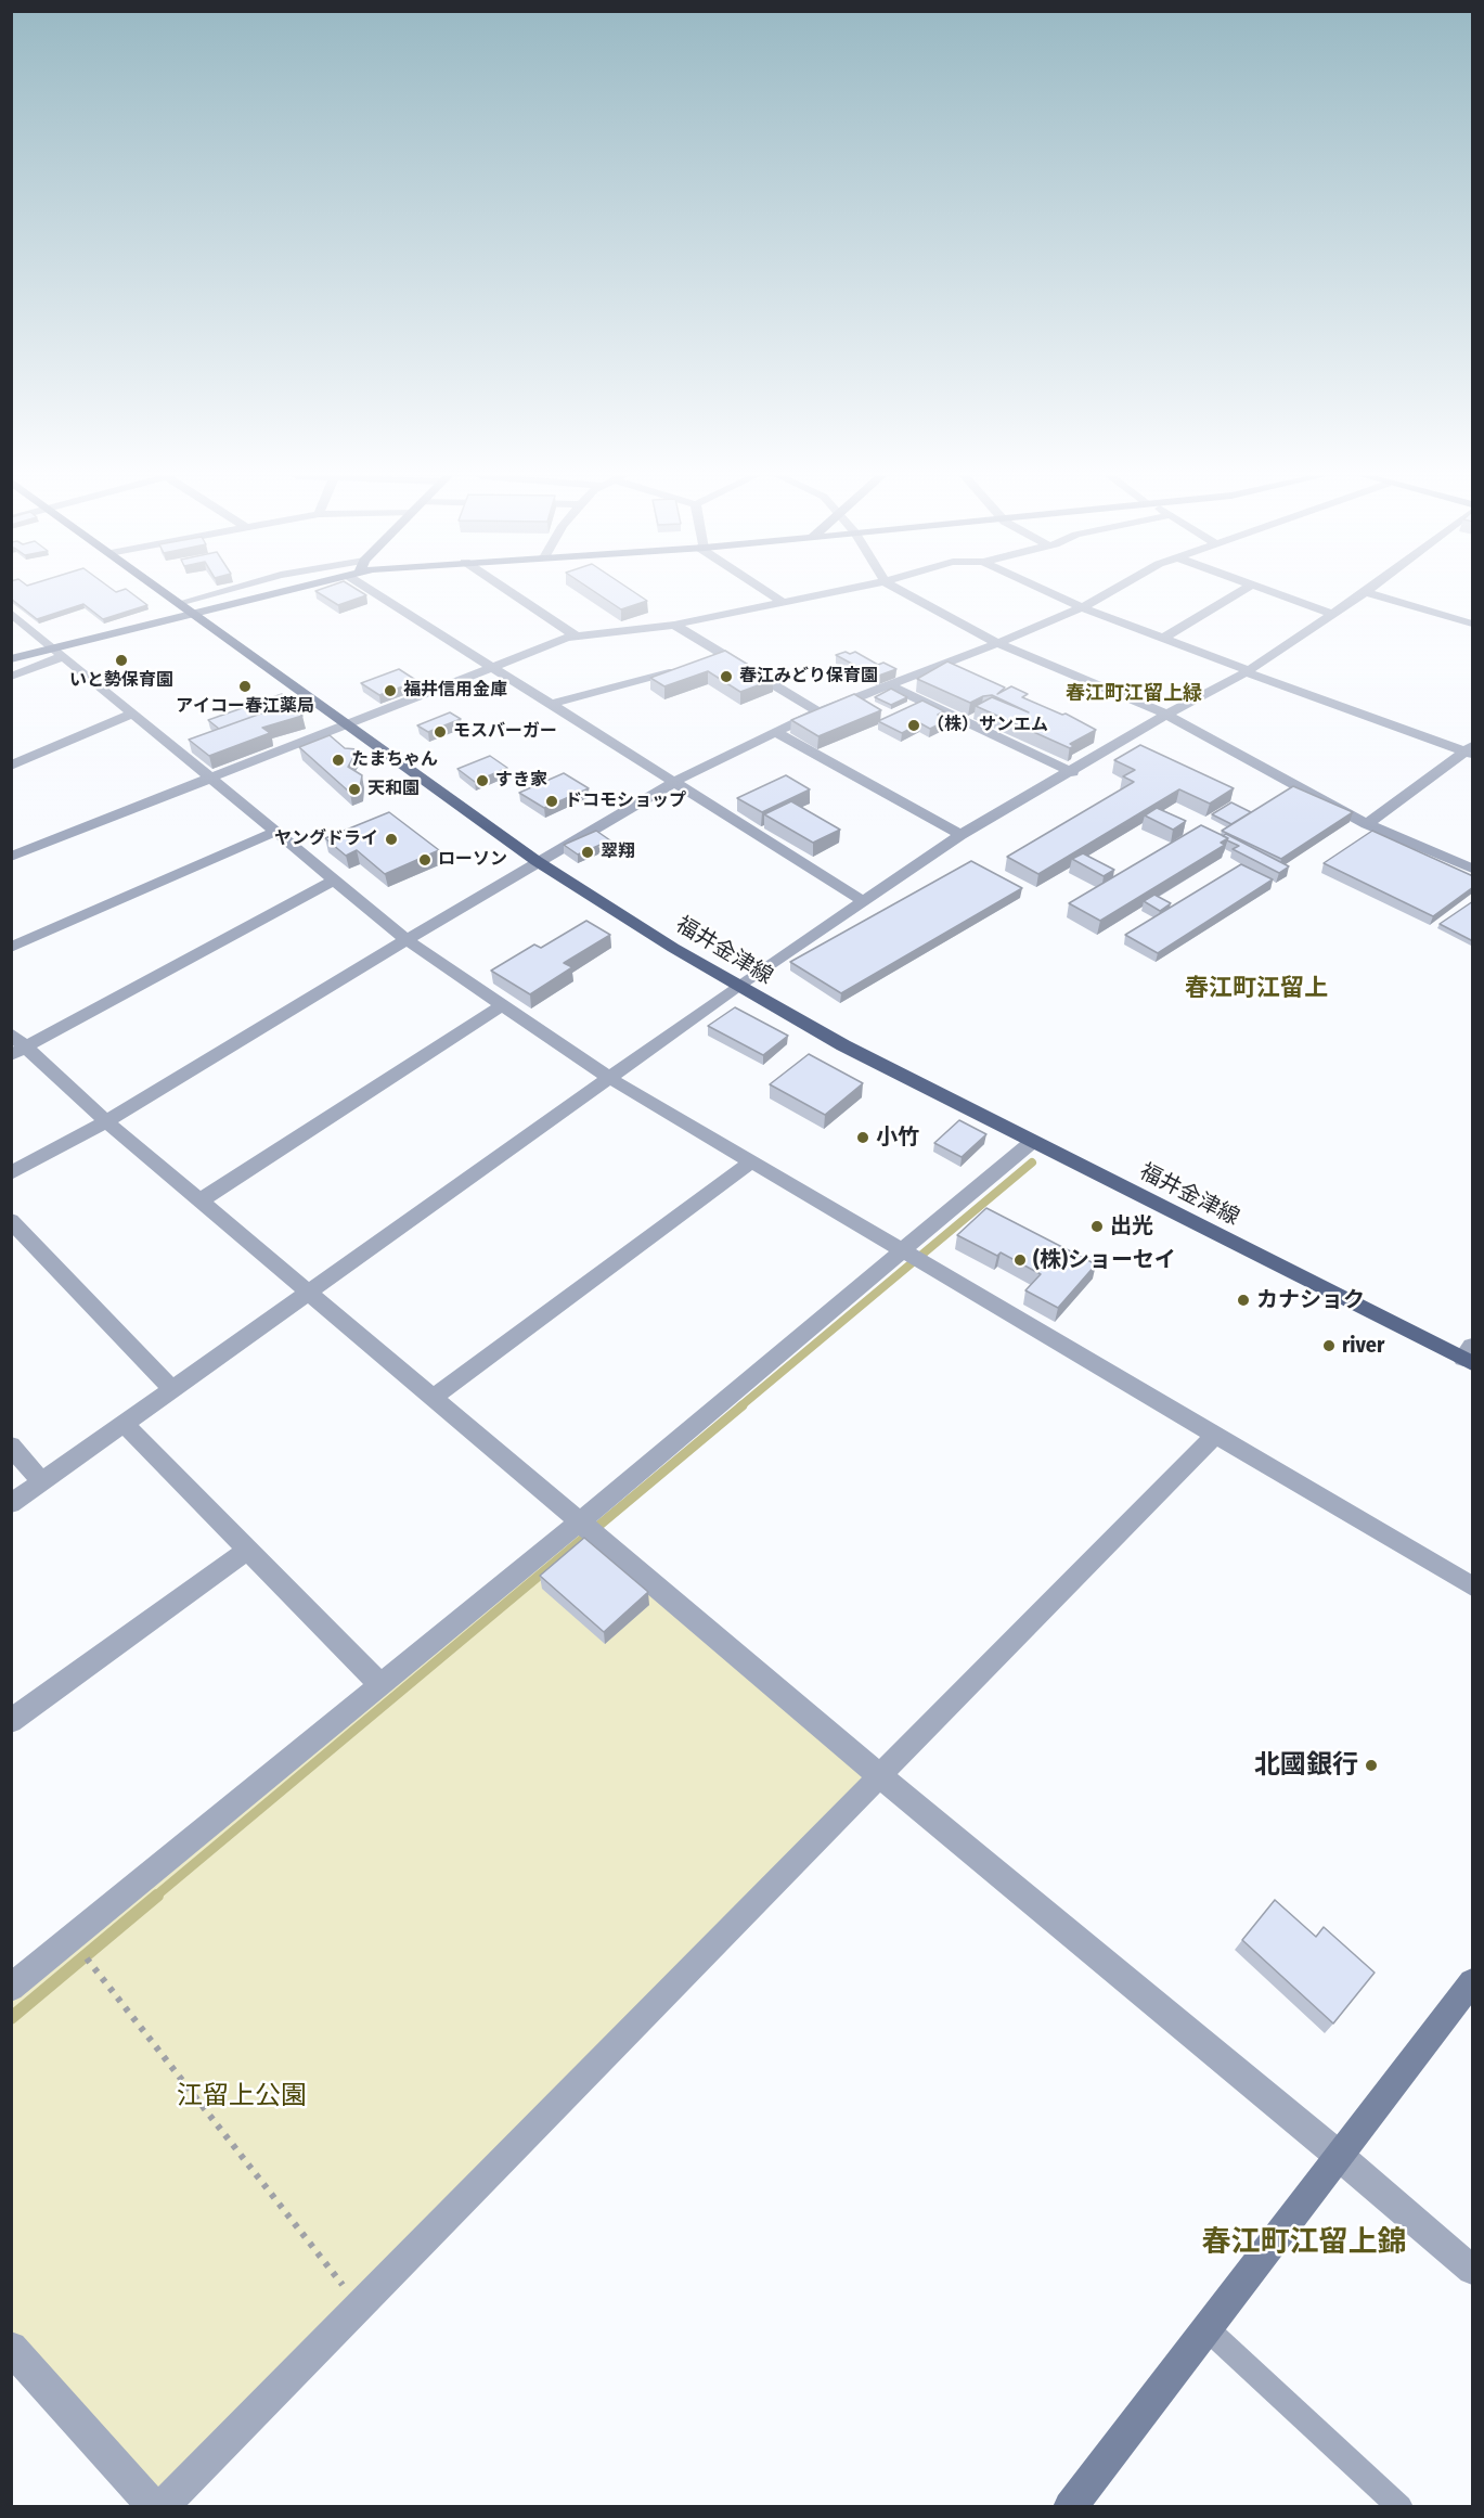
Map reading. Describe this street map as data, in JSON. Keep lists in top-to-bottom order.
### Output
{
  "streets": {
    "main road": ["福井金津線"]
  },
  "districts": ["春江町江留上緑", "春江町江留上", "春江町江留上錦"],
  "parks": ["江留上公園"],
  "places": [
    "いと勢保育園",
    "春江みどり保育園",
    "アイコー春江薬局",
    "福井信用金庫",
    "（株）サンエム",
    "モスバーガー",
    "たまちゃん",
    "すき家",
    "天和園",
    "ドコモショップ",
    "ヤングドライ",
    "翠翔",
    "ローソン",
    "小竹",
    "出光",
    "(株)ショーセイ",
    "カナショク",
    "river",
    "北國銀行"
  ]
}
